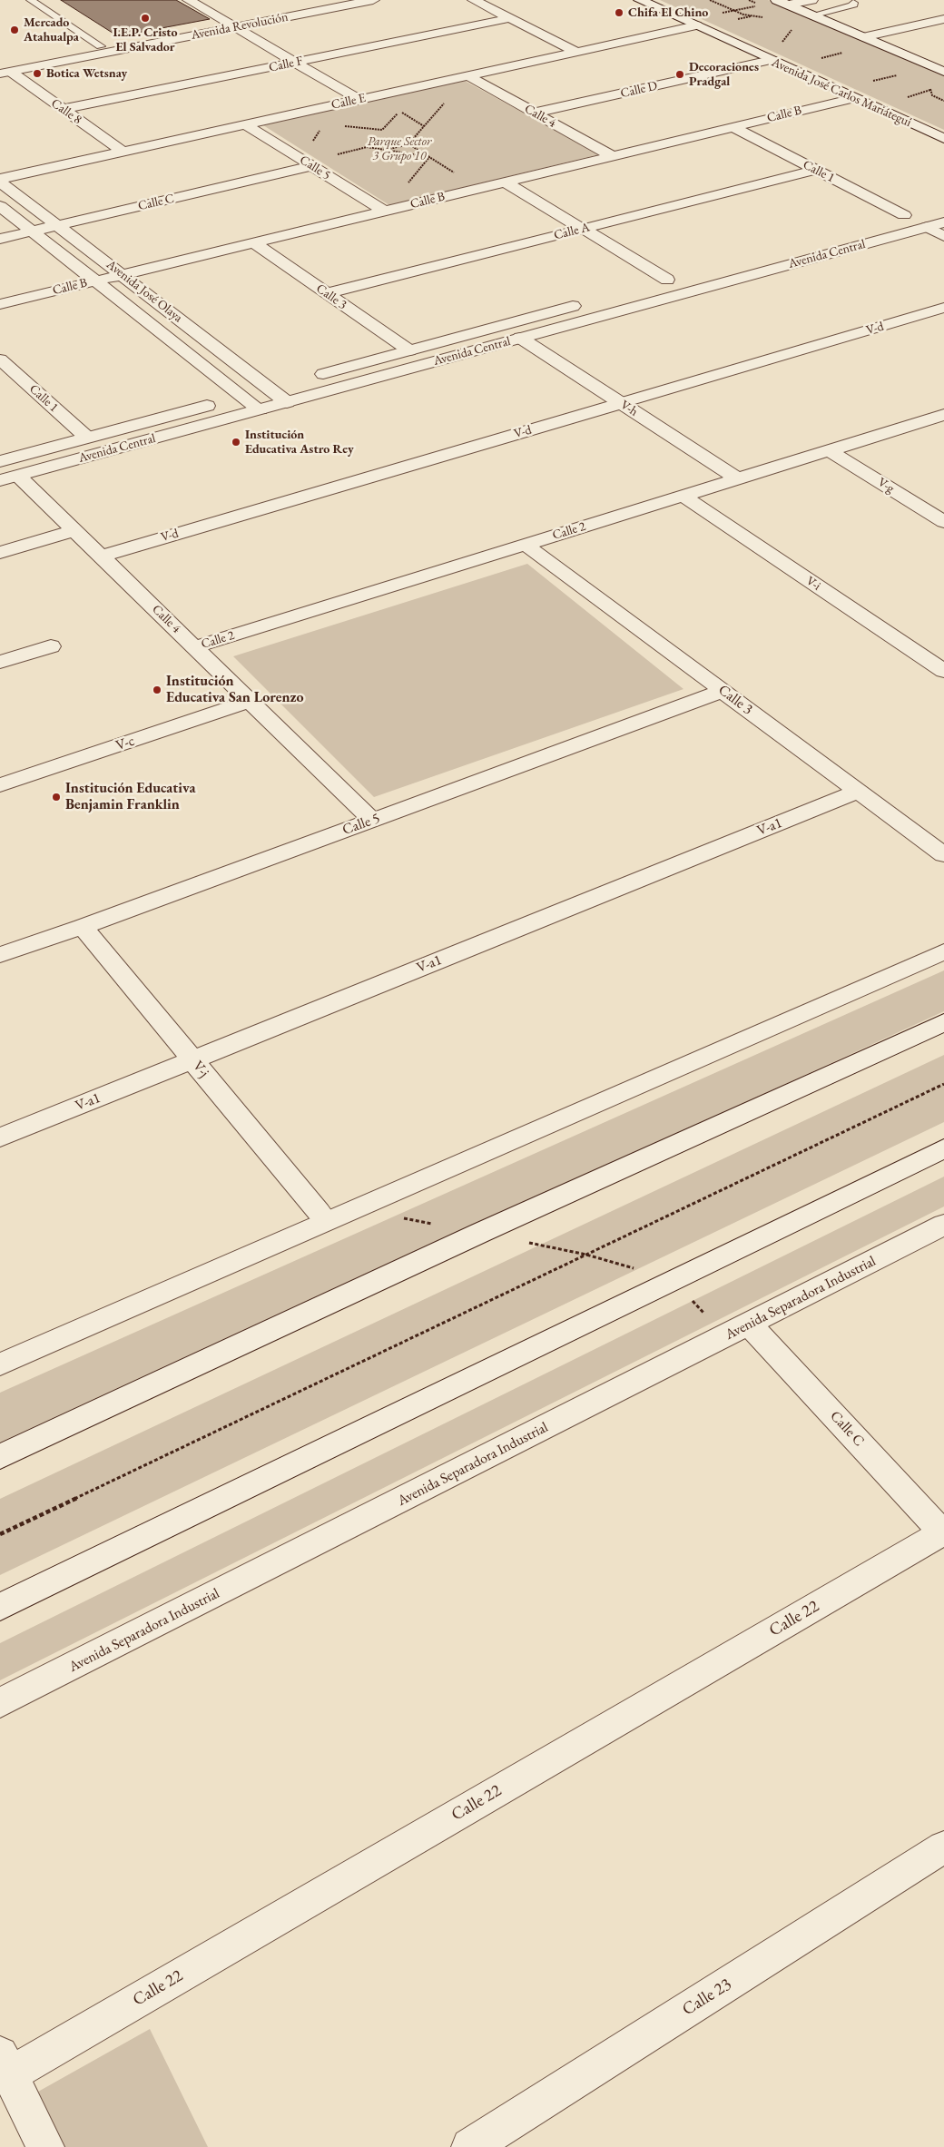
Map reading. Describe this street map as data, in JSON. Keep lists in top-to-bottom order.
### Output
{
  "streets": {
    "street": [
      "Avenida Revolución",
      "Calle F",
      "Calle D",
      "Avenida José Carlos Mariátegui",
      "Calle E",
      "Calle 8",
      "Calle B",
      "Calle 4",
      "Calle 5",
      "Calle 1",
      "Calle C",
      "Calle A",
      "Avenida Central",
      "Avenida José Olaya",
      "Calle 3",
      "V-d",
      "V-h",
      "V-g",
      "Calle 2",
      "V-i",
      "V-c",
      "V-a1",
      "V-j",
      "Avenida Separadora Industrial",
      "Calle 22",
      "Calle 23"
    ]
  },
  "crossings": [
    ["Avenida Revolución", "Calle 8"],
    ["Calle F", "Calle 8"],
    ["Calle D", "Avenida José Carlos Mariátegui"],
    ["Calle D", "Calle 4"],
    ["Avenida José Carlos Mariátegui", "Calle E"],
    ["Avenida José Carlos Mariátegui", "Calle B"],
    ["Calle E", "Calle 8"],
    ["Calle E", "Calle 4"],
    ["Calle E", "Calle 5"],
    ["Calle E", "Avenida José Olaya"],
    ["Calle B", "Calle 4"],
    ["Calle B", "Calle 5"],
    ["Calle B", "Calle 1"],
    ["Calle B", "Avenida José Olaya"],
    ["Calle B", "Calle 3"],
    ["Calle 4", "Calle 5"],
    ["Calle 4", "Avenida Central"],
    ["Calle 4", "V-d"],
    ["Calle 4", "Calle 2"],
    ["Calle 4", "V-c"],
    ["Calle 5", "Calle C"],
    ["Calle 5", "Calle 3"],
    ["Calle 5", "V-j"],
    ["Calle 1", "Calle A"],
    ["Calle 1", "Avenida Central"],
    ["Calle C", "Avenida José Olaya"],
    ["Calle C", "Avenida Separadora Industrial"],
    ["Calle C", "Calle 22"],
    ["Calle A", "Calle 3"],
    ["Avenida Central", "Avenida José Olaya"],
    ["Avenida Central", "Calle 3"],
    ["Avenida Central", "V-h"],
    ["Calle 3", "Calle 2"],
    ["Calle 3", "V-a1"],
    ["V-d", "V-h"],
    ["V-h", "Calle 2"],
    ["V-g", "Calle 2"],
    ["Calle 2", "V-i"],
    ["V-a1", "V-j"]
  ],
  "parks": ["Parque Sector 3 Grupo 10"],
  "places": [
    "Chifa El Chino",
    "I.E.P. Cristo El Salvador",
    "Mercado Atahualpa",
    "Botica Wetsnay",
    "Decoraciones Pradgal",
    "Institución Educativa Astro Rey",
    "Institución Educativa San Lorenzo",
    "Institución Educativa Benjamin Franklin"
  ]
}
